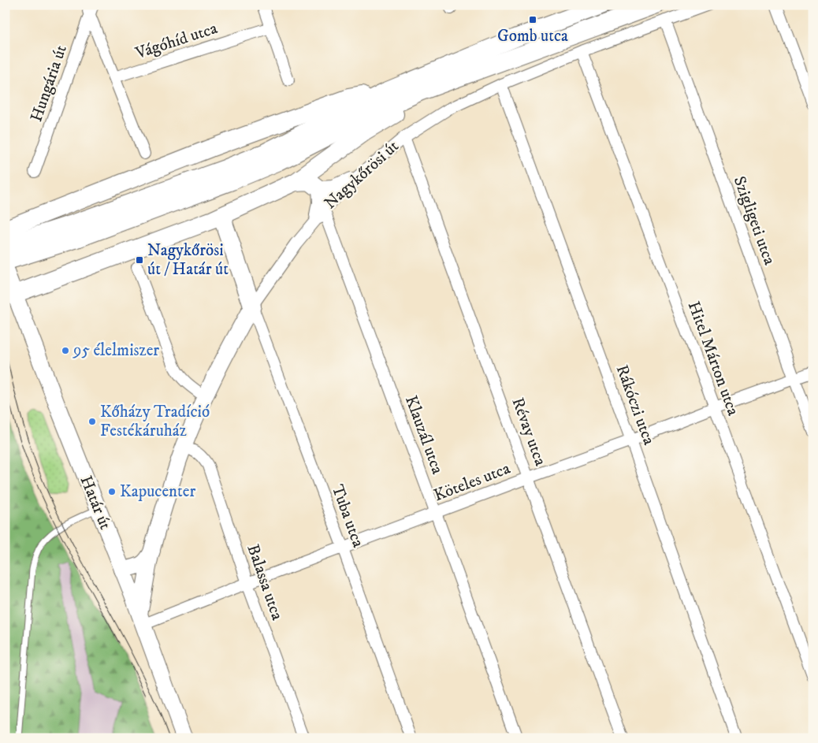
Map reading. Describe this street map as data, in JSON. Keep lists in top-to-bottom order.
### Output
{
  "streets": {
    "main road": ["Nagykőrösi út", "Határ út"],
    "street": [
      "Vágóhíd utca",
      "Hungária út",
      "Szigligeti utca",
      "Hitel Márton utca",
      "Rákóczi utca",
      "Révay utca",
      "Klauzál utca",
      "Köteles utca",
      "Tuba utca",
      "Balassa utca"
    ]
  },
  "crossings": [
    ["Nagykőrösi út", "Szigligeti utca"],
    ["Nagykőrösi út", "Hitel Márton utca"],
    ["Nagykőrösi út", "Rákóczi utca"],
    ["Nagykőrösi út", "Révay utca"],
    ["Nagykőrösi út", "Klauzál utca"],
    ["Nagykőrösi út", "Köteles utca"],
    ["Nagykőrösi út", "Határ út"],
    ["Nagykőrösi út", "Tuba utca"],
    ["Nagykőrösi út", "Balassa utca"],
    ["Szigligeti utca", "Köteles utca"],
    ["Hitel Márton utca", "Köteles utca"],
    ["Rákóczi utca", "Köteles utca"],
    ["Révay utca", "Köteles utca"],
    ["Klauzál utca", "Köteles utca"],
    ["Köteles utca", "Határ út"],
    ["Köteles utca", "Tuba utca"],
    ["Köteles utca", "Balassa utca"]
  ],
  "places": {
    "transit": ["Gomb utca", "Nagykőrösi út / Határ út"],
    "other": ["95 élelmiszer", "Kőházy Tradíció Festékáruház", "Kapucenter"]
  }
}
